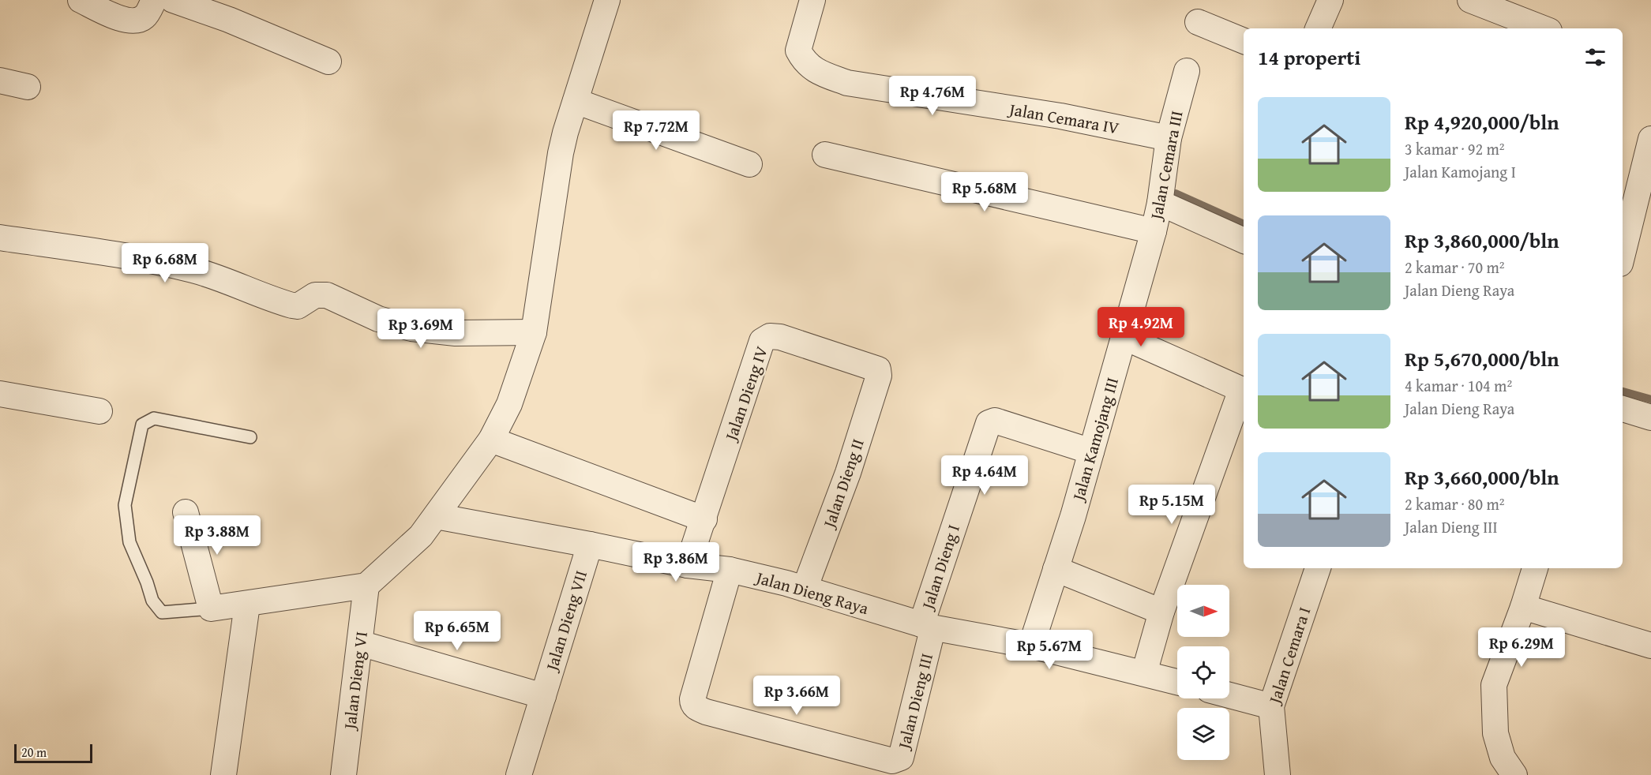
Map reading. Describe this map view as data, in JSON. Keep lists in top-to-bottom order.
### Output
{
  "streets": {
    "street": [
      "Jalan Cemara IV",
      "Jalan Cemara III",
      "Jalan Dieng IV",
      "Jalan Kamojang III",
      "Jalan Dieng II",
      "Jalan Dieng I",
      "Jalan Dieng Raya",
      "Jalan Dieng VII",
      "Jalan Cemara I",
      "Jalan Dieng VI",
      "Jalan Dieng III"
    ]
  },
  "crossings": [
    ["Jalan Cemara IV", "Jalan Cemara III"],
    ["Jalan Cemara III", "Jalan Kamojang III"],
    ["Jalan Dieng IV", "Jalan Dieng II"],
    ["Jalan Dieng IV", "Jalan Dieng Raya"],
    ["Jalan Kamojang III", "Jalan Dieng I"],
    ["Jalan Kamojang III", "Jalan Dieng Raya"],
    ["Jalan Dieng II", "Jalan Dieng Raya"],
    ["Jalan Dieng I", "Jalan Dieng Raya"],
    ["Jalan Dieng I", "Jalan Dieng III"],
    ["Jalan Dieng Raya", "Jalan Dieng VII"],
    ["Jalan Dieng Raya", "Jalan Dieng III"]
  ],
  "scale_bar": "20 m",
  "north": "right",
  "page": {
    "heading": "14 properti",
    "price": [
      "Rp 4.76M",
      "Rp 7.72M",
      "Rp 5.68M",
      "Rp 6.68M",
      "Rp 4.92M",
      "Rp 3.69M",
      "Rp 4.64M",
      "Rp 5.15M",
      "Rp 3.88M",
      "Rp 3.86M",
      "Rp 6.65M",
      "Rp 6.29M",
      "Rp 5.67M",
      "Rp 3.66M"
    ],
    "list": [
      {
        "name": "Rp 4,920,000/bln",
        "note": "3 kamar · 92 m² · Jalan Kamojang I"
      },
      {
        "name": "Rp 3,860,000/bln",
        "note": "2 kamar · 70 m² · Jalan Dieng Raya"
      },
      {
        "name": "Rp 5,670,000/bln",
        "note": "4 kamar · 104 m² · Jalan Dieng Raya"
      },
      {
        "name": "Rp 3,660,000/bln",
        "note": "2 kamar · 80 m² · Jalan Dieng III"
      }
    ],
    "scale": "20 m"
  }
}
